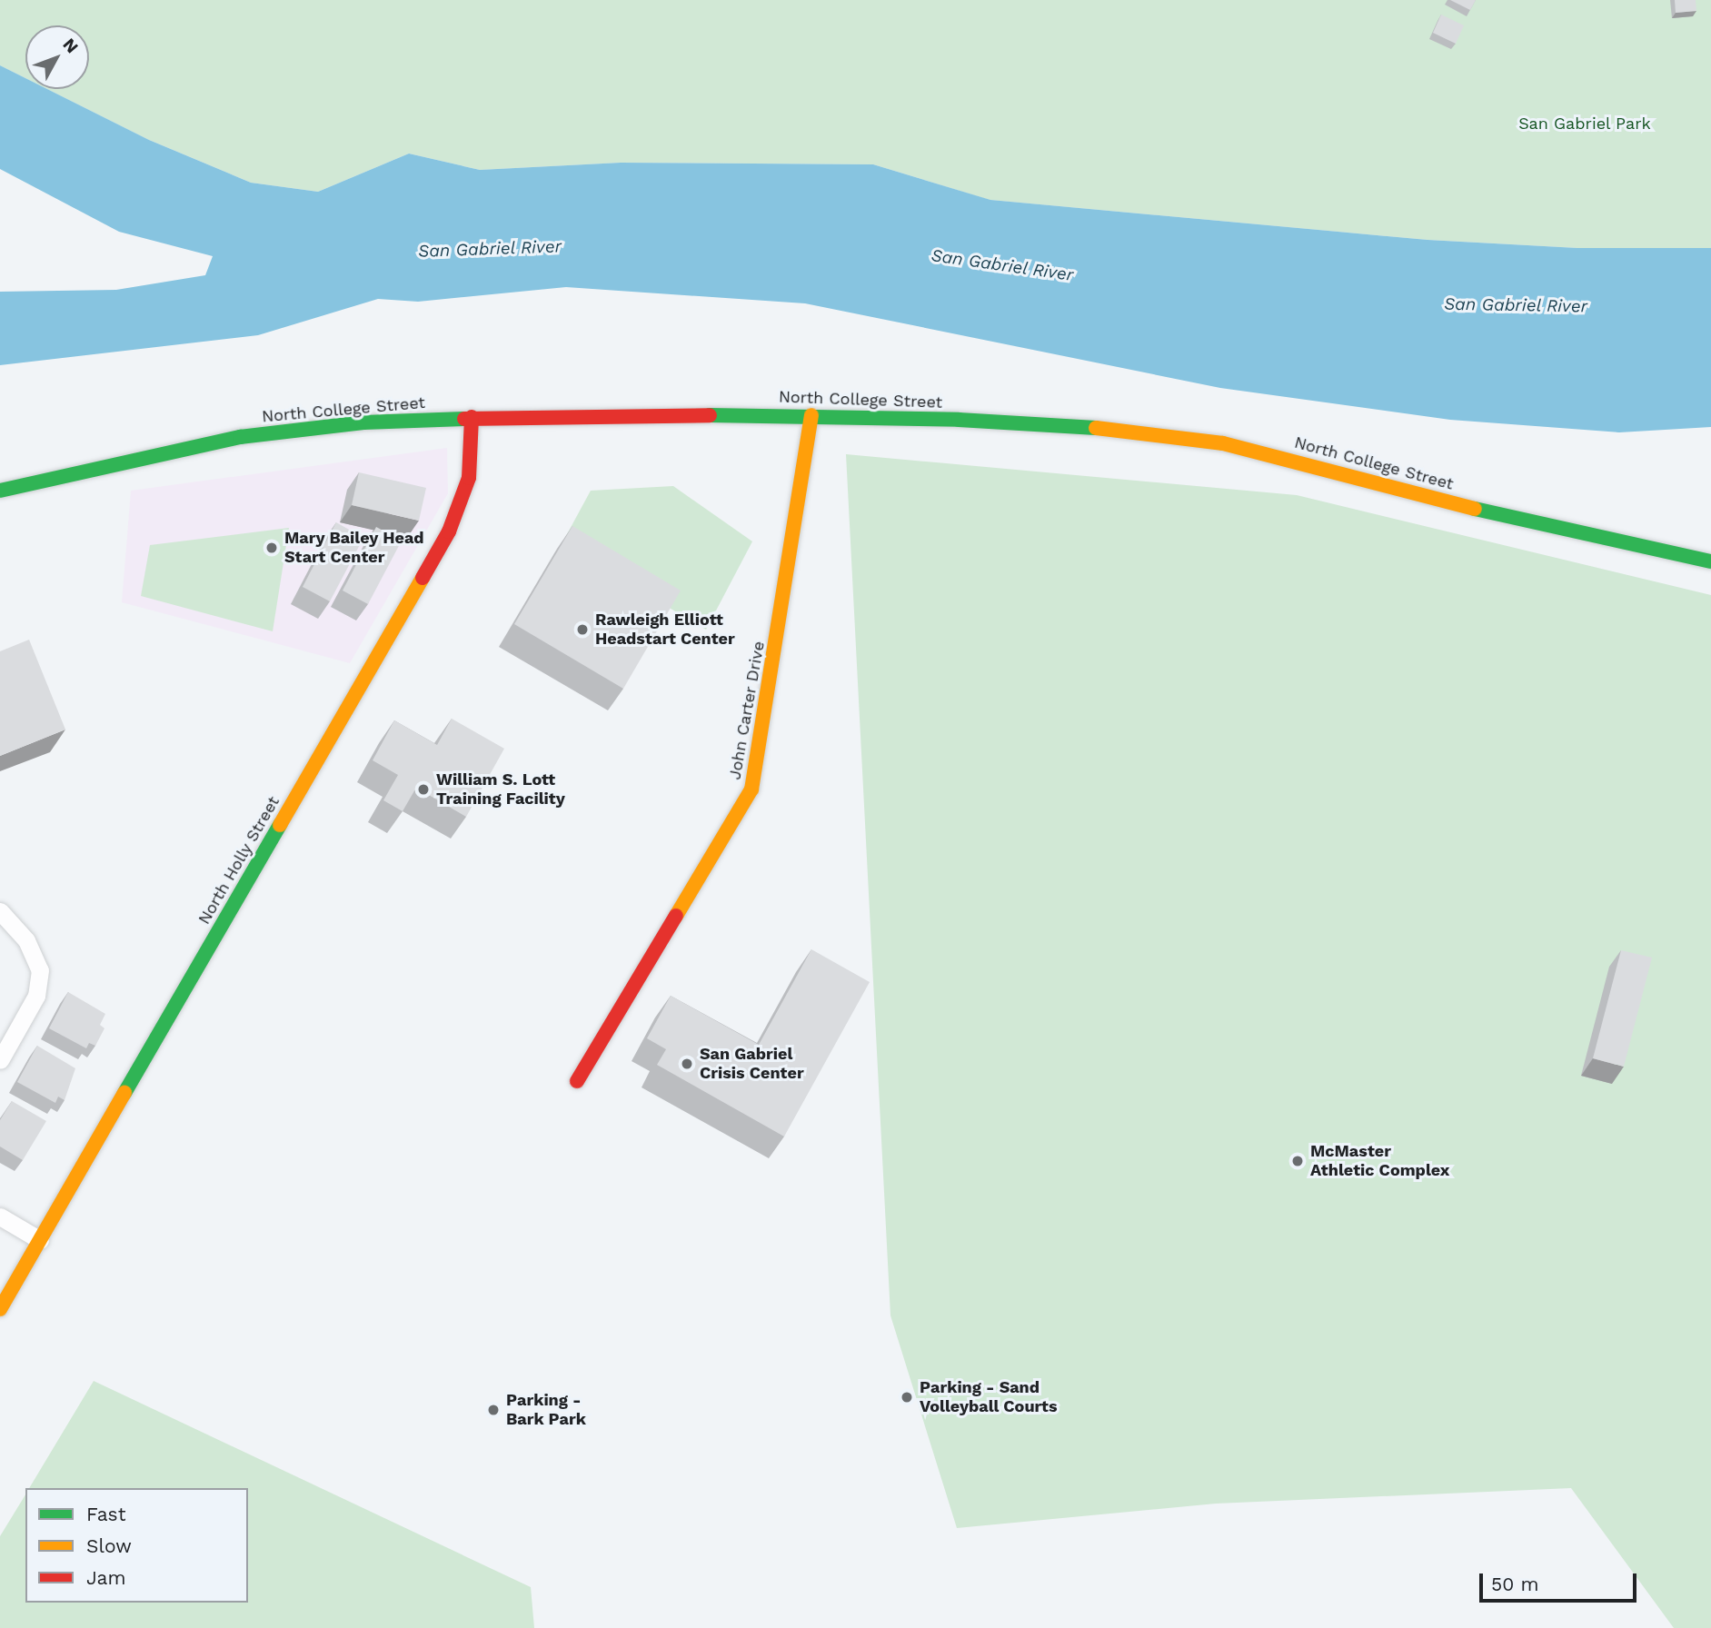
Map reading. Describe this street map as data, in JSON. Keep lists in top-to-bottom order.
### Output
{
  "streets": {
    "street": ["North College Street", "John Carter Drive", "North Holly Street"]
  },
  "crossings": [
    ["North College Street", "John Carter Drive"],
    ["North College Street", "North Holly Street"]
  ],
  "water": ["San Gabriel River"],
  "parks": ["San Gabriel Park"],
  "places": [
    "Mary Bailey Head Start Center",
    "Rawleigh Elliott Headstart Center",
    "William S. Lott Training Facility",
    "San Gabriel Crisis Center",
    "McMaster Athletic Complex",
    "Parking - Sand Volleyball Courts",
    "Parking - Bark Park"
  ],
  "legend": ["Fast", "Slow", "Jam"],
  "scale_bar": "50 m",
  "north": "top right"
}
